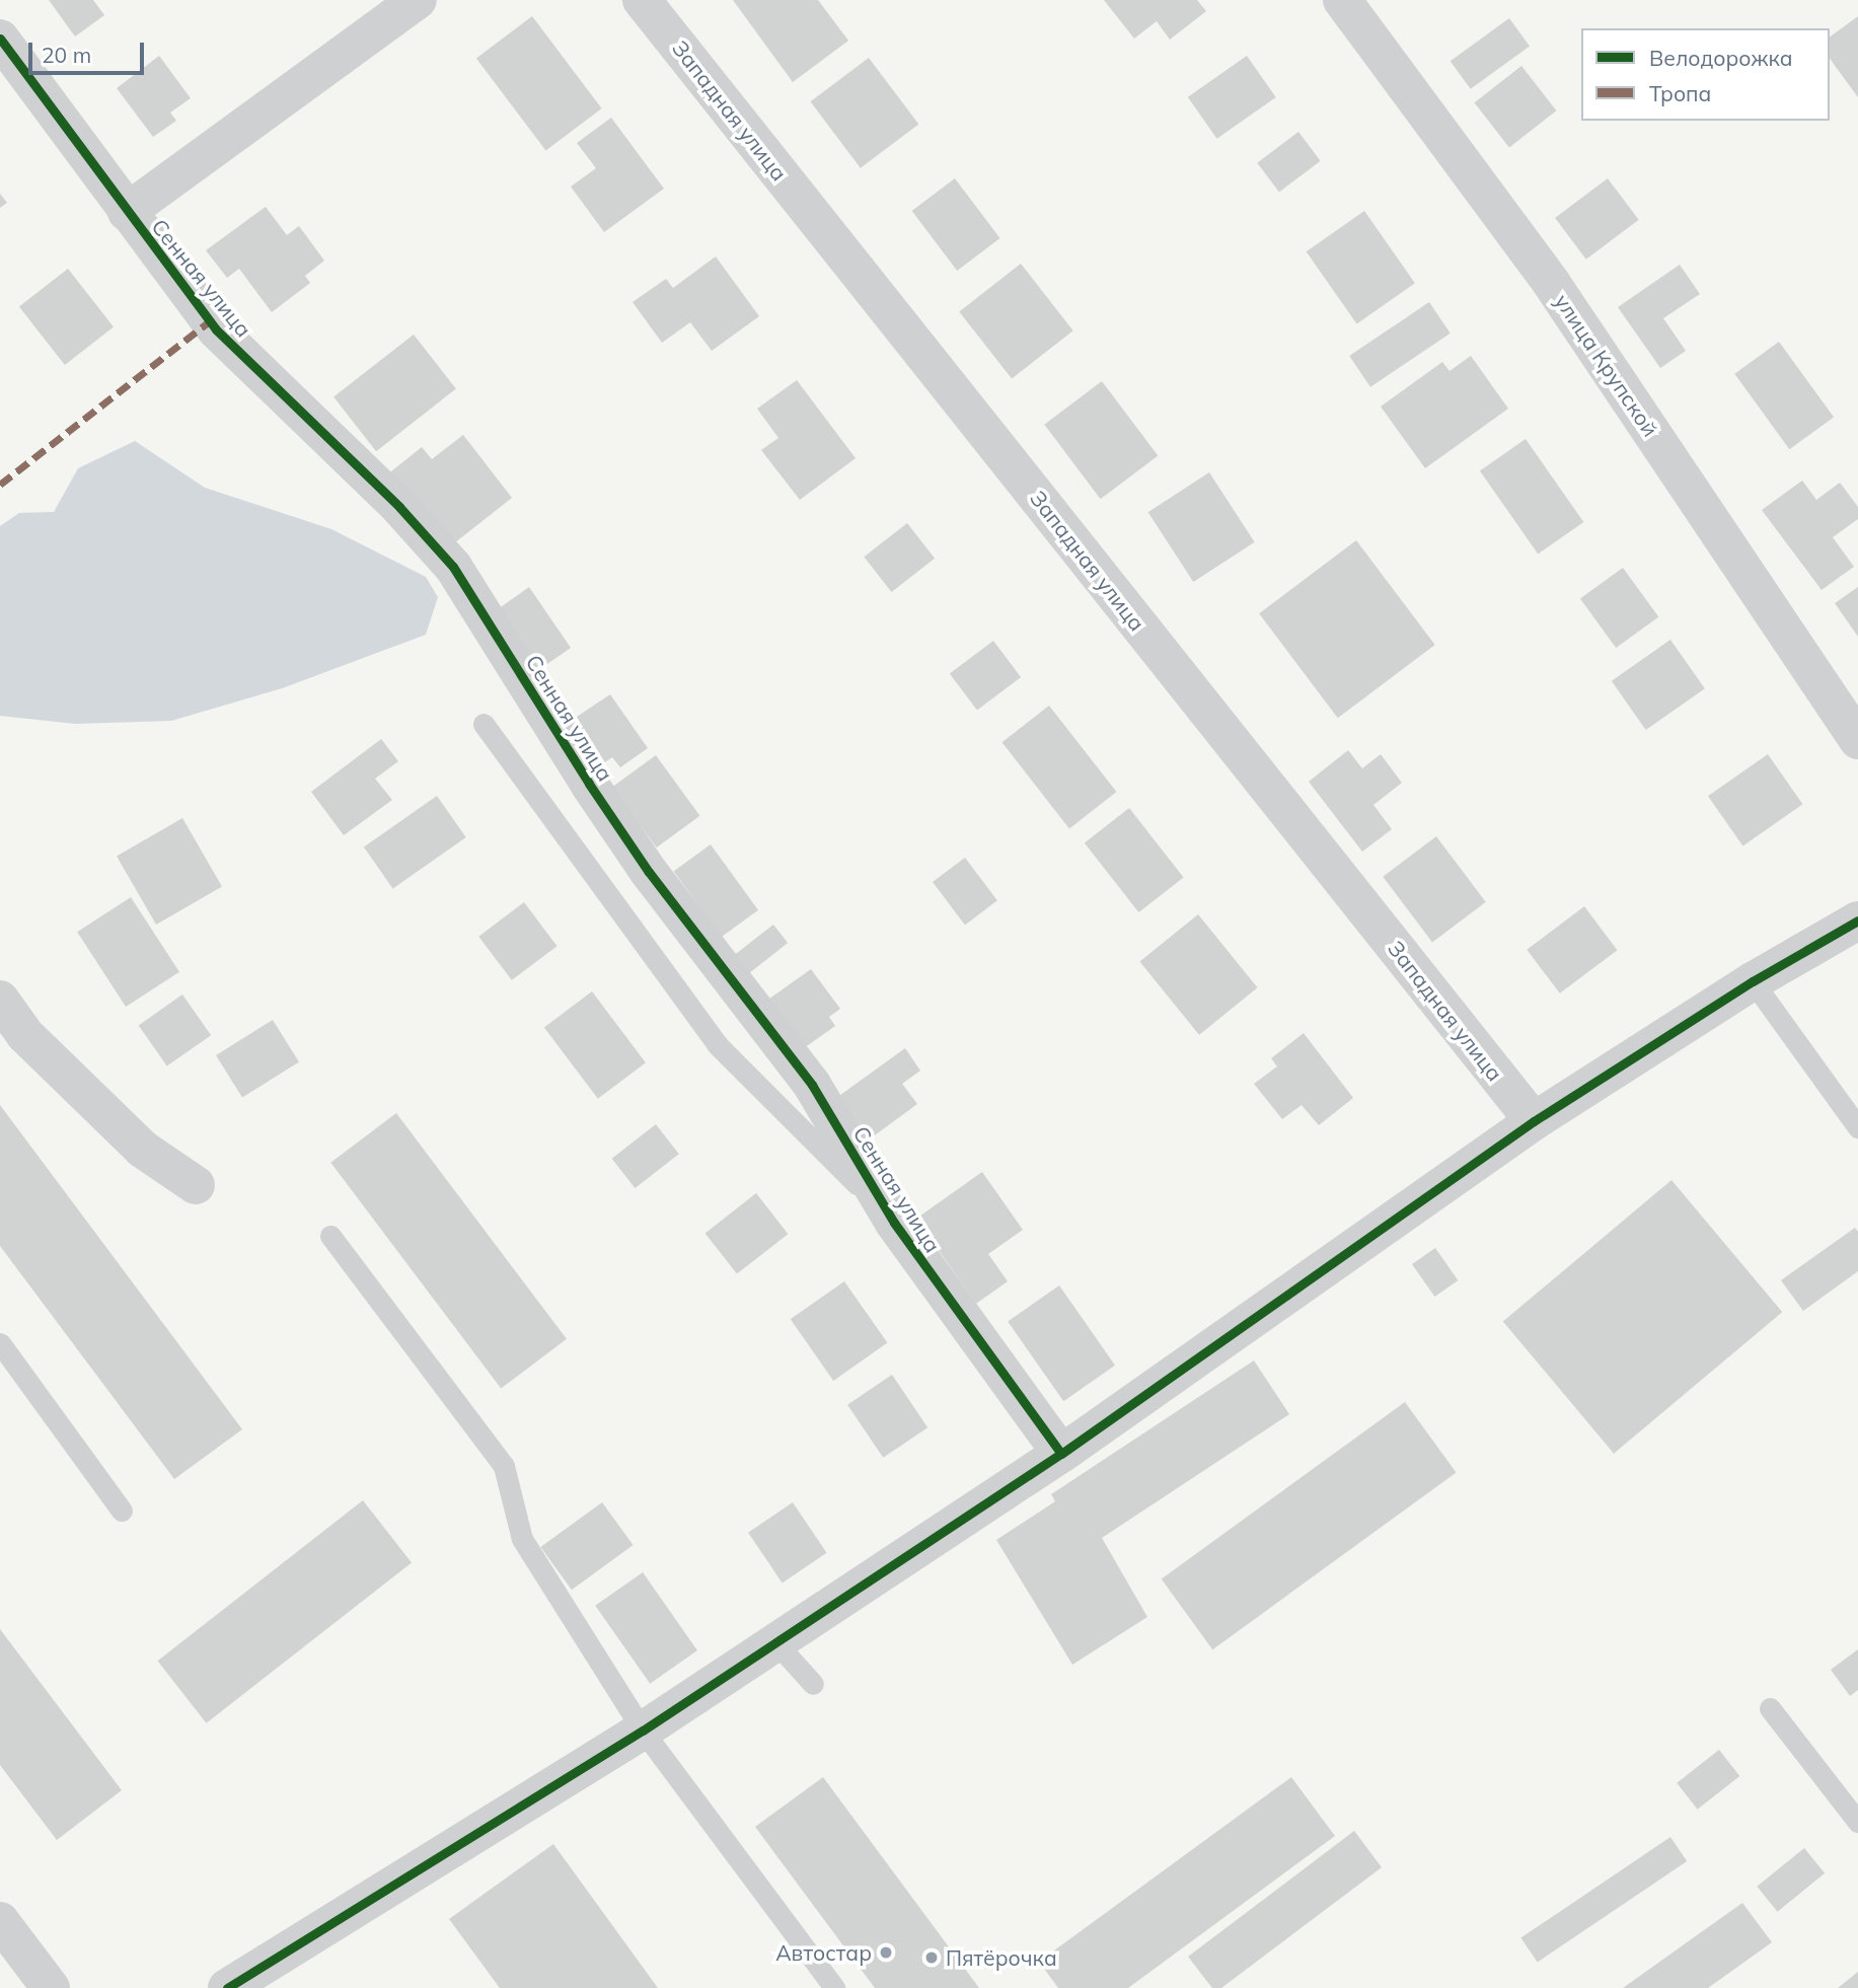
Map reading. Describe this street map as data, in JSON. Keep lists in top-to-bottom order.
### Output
{
  "streets": {
    "street": ["Западная улица", "Сенная улица", "улица Крупской"]
  },
  "places": ["Автостар", "Пятёрочка"],
  "legend": ["Велодорожка", "Тропа"],
  "scale_bar": "20 m"
}
